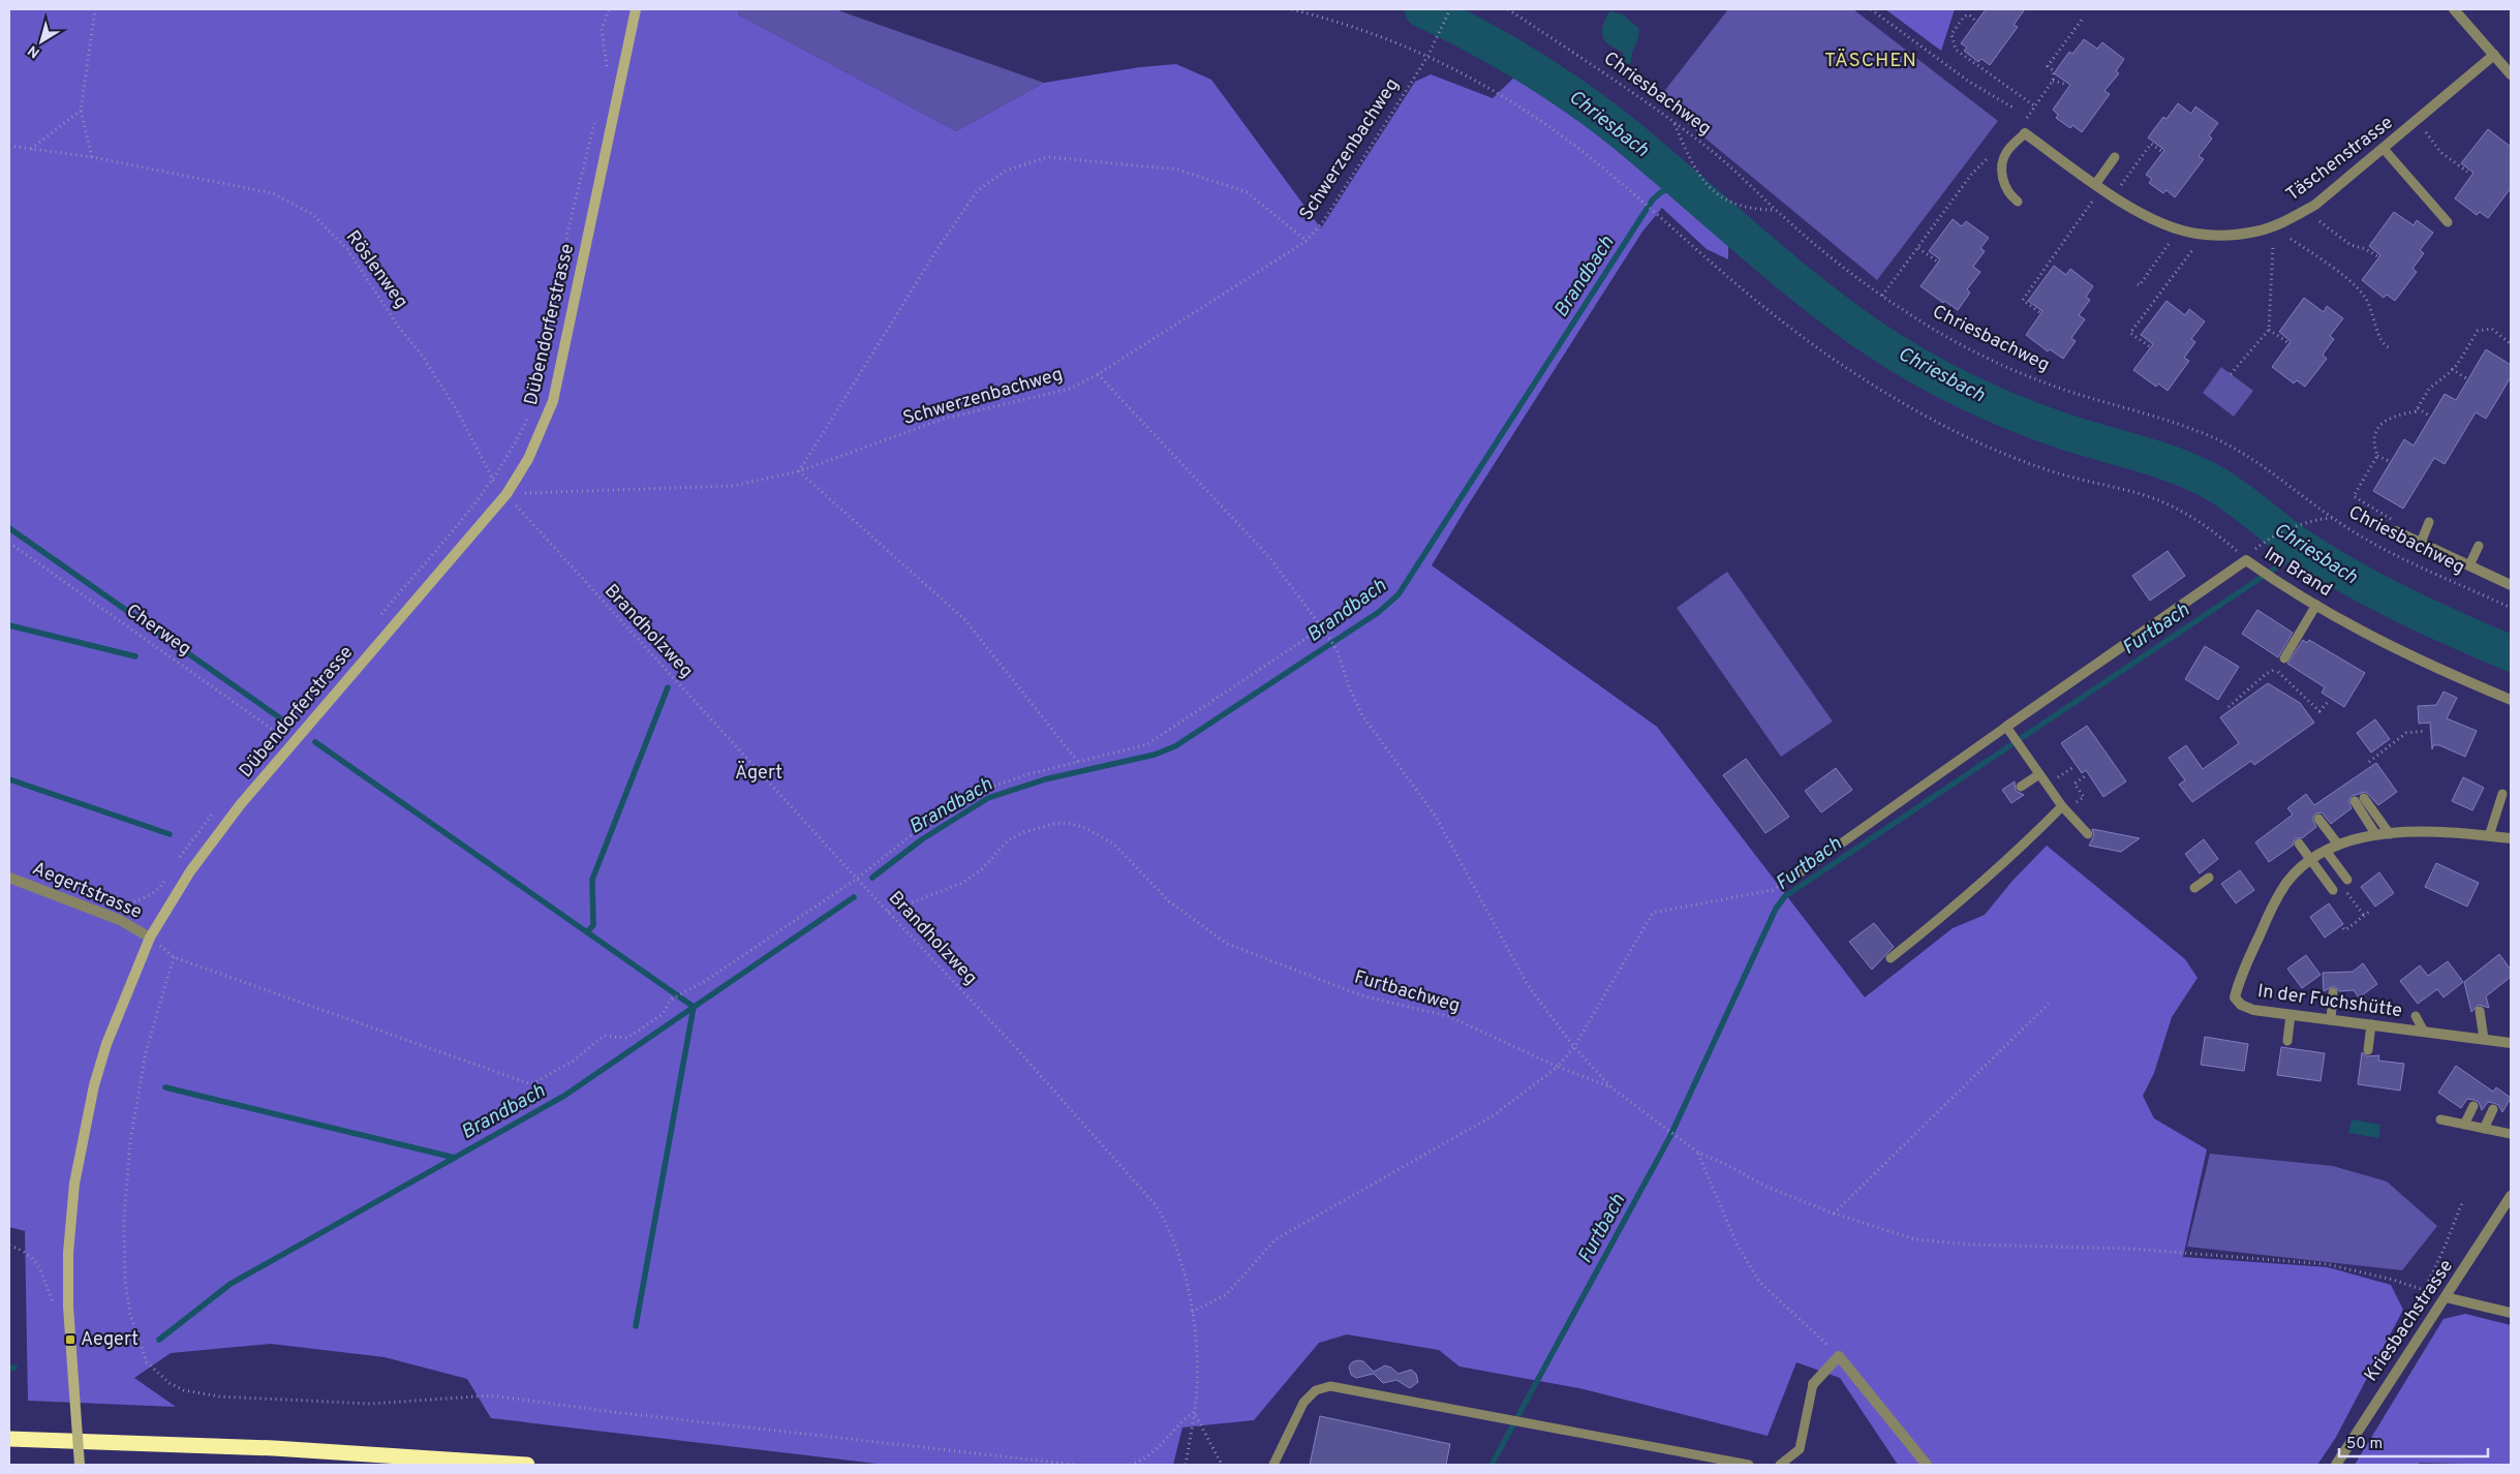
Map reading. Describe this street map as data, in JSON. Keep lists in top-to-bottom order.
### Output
{
  "streets": {
    "street": [
      "Täschenstrasse",
      "Dübendorferstrasse",
      "Im Brand",
      "Aegertstrasse",
      "In der Fuchshütte",
      "Kriesbachstrasse"
    ],
    "path": [
      "Chriesbachweg",
      "Schwerzenbachweg",
      "Röslenweg",
      "Cherweg",
      "Brandholzweg",
      "Furtbachweg"
    ]
  },
  "crossings": [
    ["Schwerzenbachweg", "Dübendorferstrasse"],
    ["Schwerzenbachweg", "Brandholzweg"],
    ["Dübendorferstrasse", "Cherweg"],
    ["Dübendorferstrasse", "Brandholzweg"],
    ["Dübendorferstrasse", "Aegertstrasse"],
    ["Brandholzweg", "Furtbachweg"]
  ],
  "districts": ["TÄSCHEN"],
  "water": ["Chriesbach", "Brandbach", "Furtbach"],
  "parks": ["Ägert"],
  "places": {
    "transit": ["Aegert"]
  },
  "scale_bar": "50 m",
  "north": "bottom left"
}
